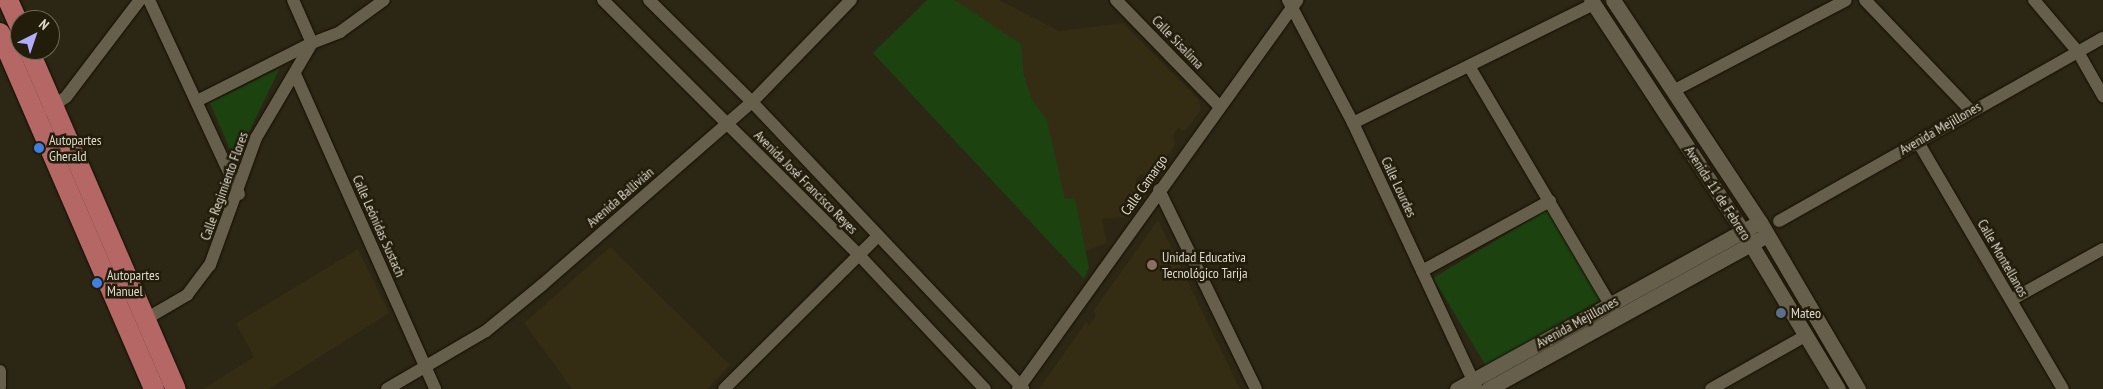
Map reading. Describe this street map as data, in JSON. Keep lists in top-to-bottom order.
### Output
{
  "streets": {
    "street": [
      "Calle Sisalima",
      "Avenida Mejillones",
      "Avenida José Francisco Reyes",
      "Calle Camargo",
      "Calle Regimiento Flores",
      "Calle Lourdes",
      "Avenida 11 de Febrero",
      "Avenida Ballivián",
      "Calle Leónidas Sustach",
      "Calle Montellanos"
    ]
  },
  "crossings": [
    ["Calle Sisalima", "Calle Camargo"],
    ["Avenida Mejillones", "Calle Lourdes"],
    ["Avenida Mejillones", "Avenida 11 de Febrero"],
    ["Avenida Mejillones", "Calle Montellanos"],
    ["Avenida José Francisco Reyes", "Calle Camargo"],
    ["Avenida José Francisco Reyes", "Avenida Ballivián"],
    ["Calle Camargo", "Calle Lourdes"],
    ["Calle Regimiento Flores", "Calle Leónidas Sustach"],
    ["Avenida Ballivián", "Calle Leónidas Sustach"]
  ],
  "places": [
    "Autopartes Gherald",
    "Unidad Educativa Tecnológico Tarija",
    "Autopartes Manuel",
    "Mateo"
  ],
  "north": "top right"
}
